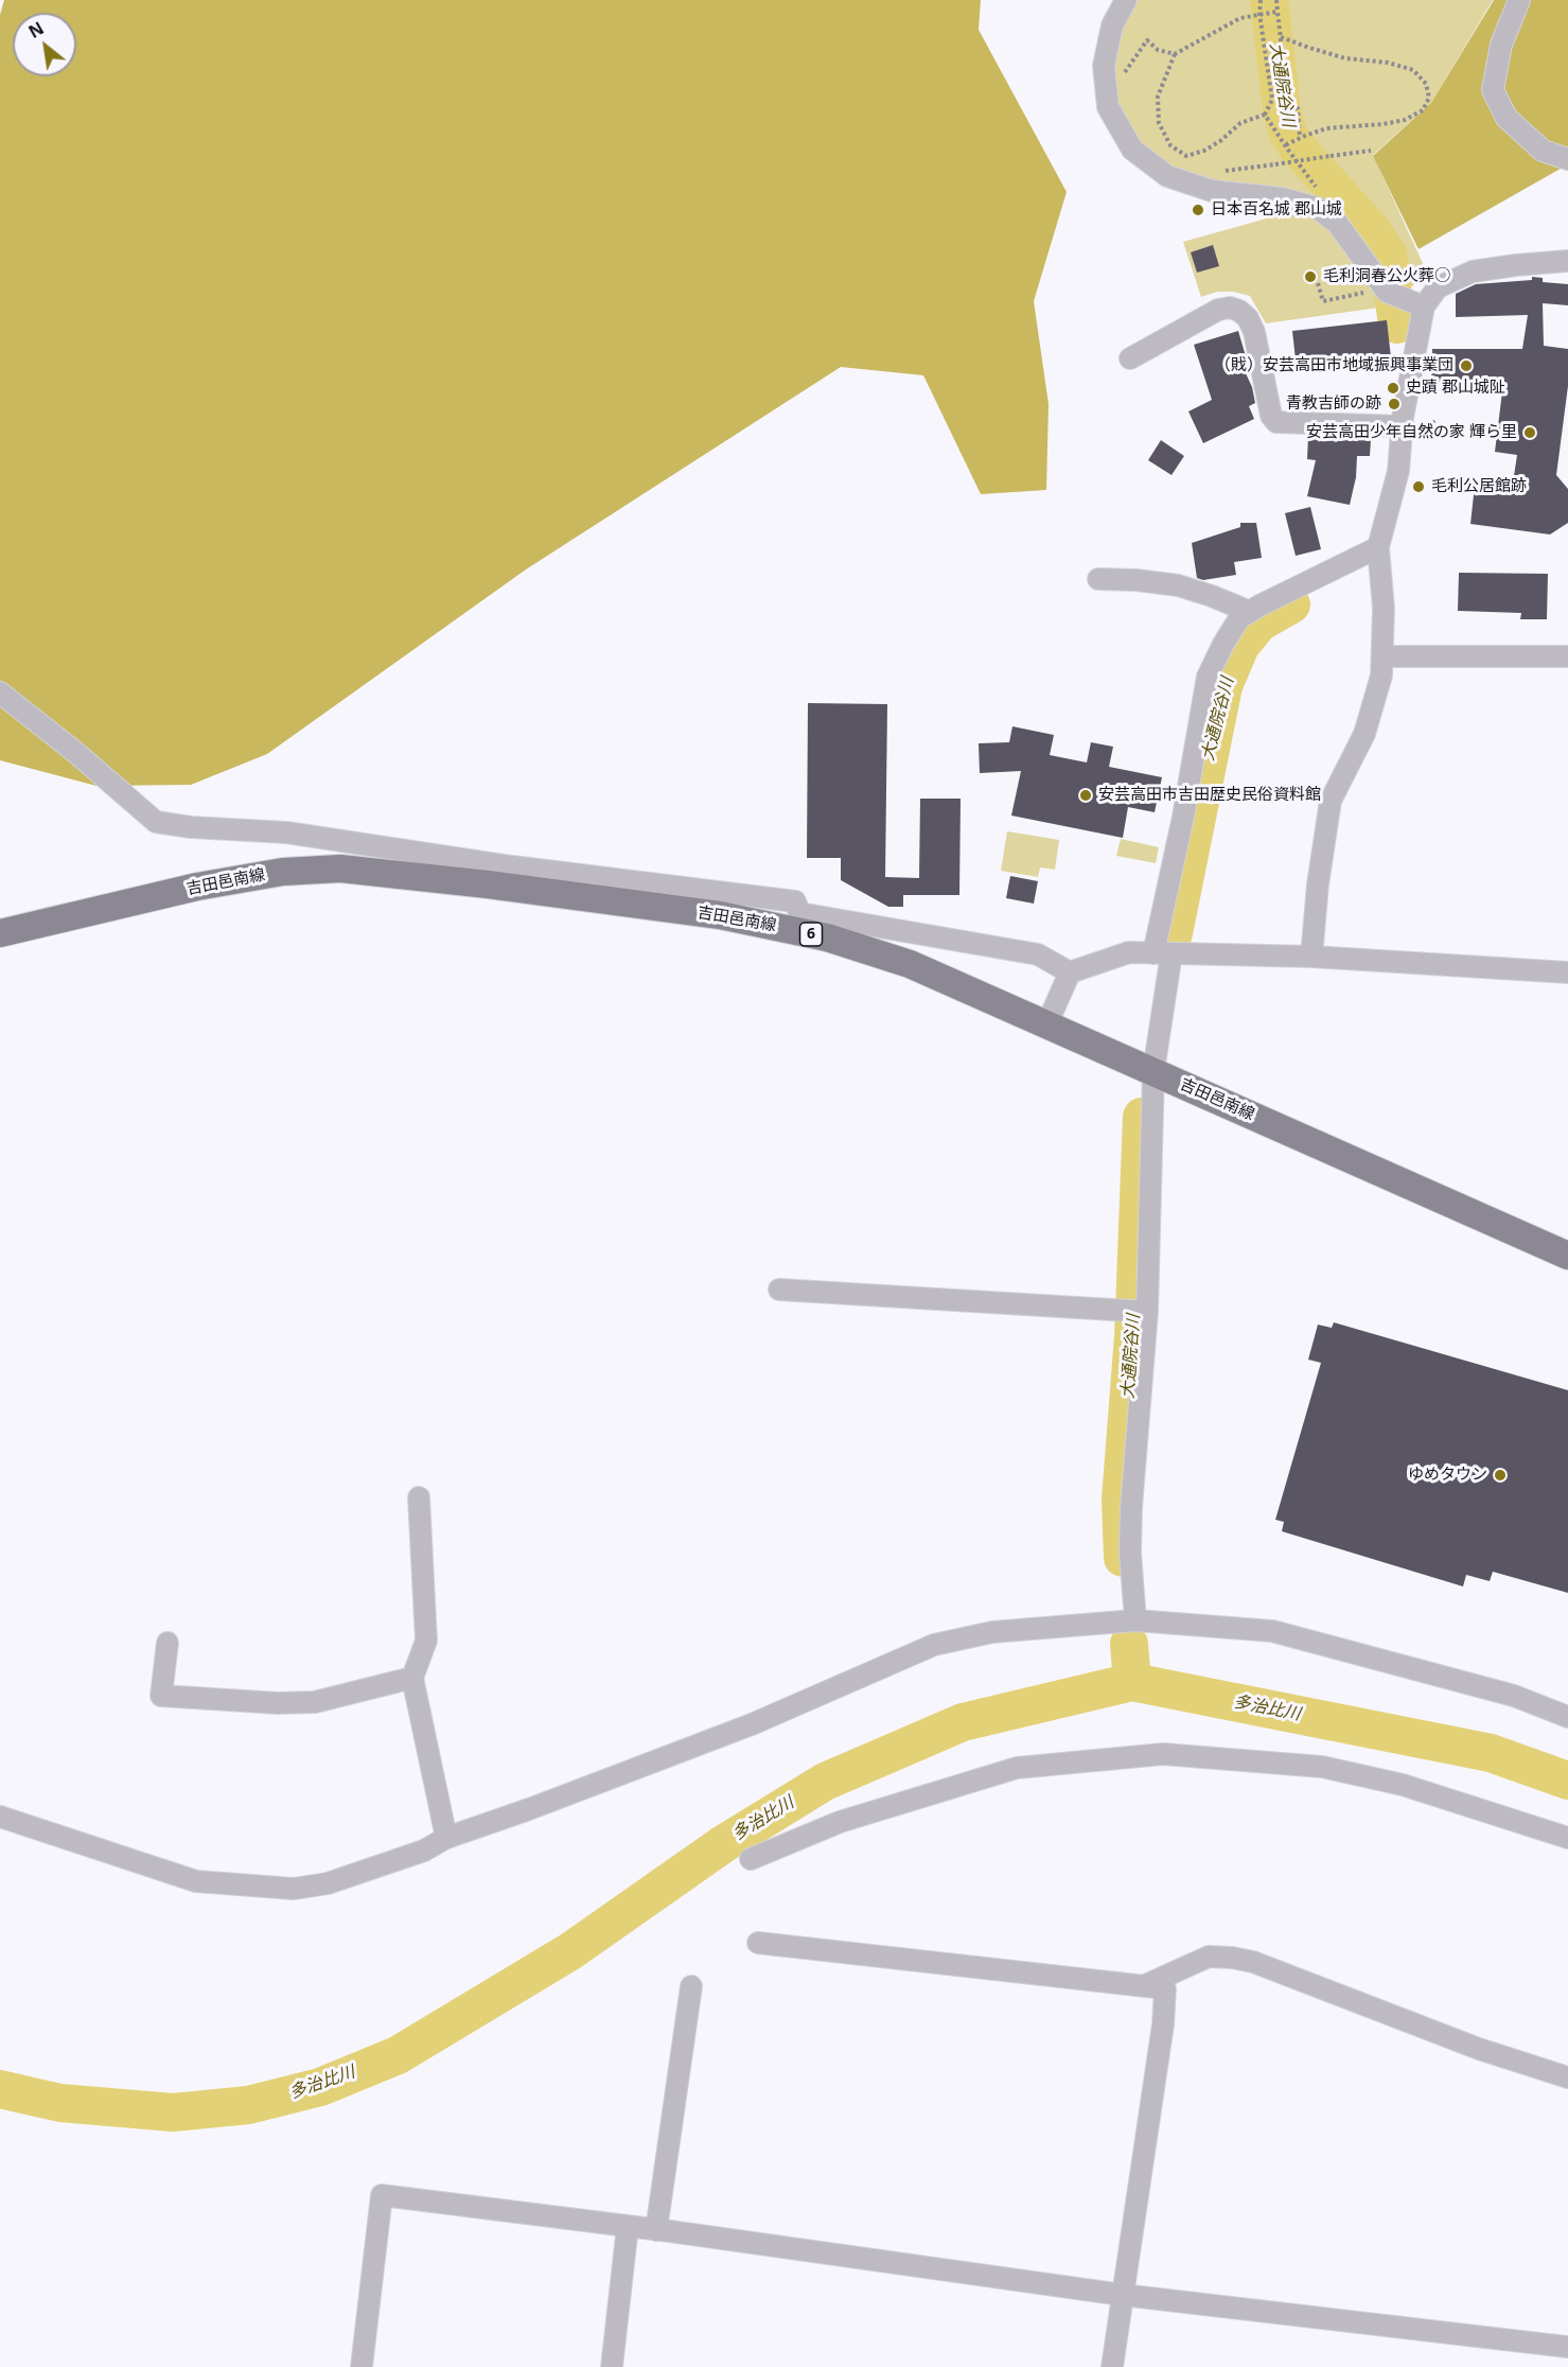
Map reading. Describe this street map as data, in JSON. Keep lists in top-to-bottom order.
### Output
{
  "streets": {
    "main road": ["吉田邑南線", "6"]
  },
  "water": ["大通院谷川", "多治比川"],
  "places": [
    "日本百名城 郡山城",
    "毛利洞春公火葬○",
    "（戝）安芸高田市地域振興事業団",
    "史蹟 郡山城阯",
    "青教吉師の跡",
    "安芸高田少年自然の家 輝ら里",
    "毛利公居館跡",
    "安芸高田市吉田歴史民俗資料館",
    "ゆめタウン"
  ],
  "north": "top left"
}
